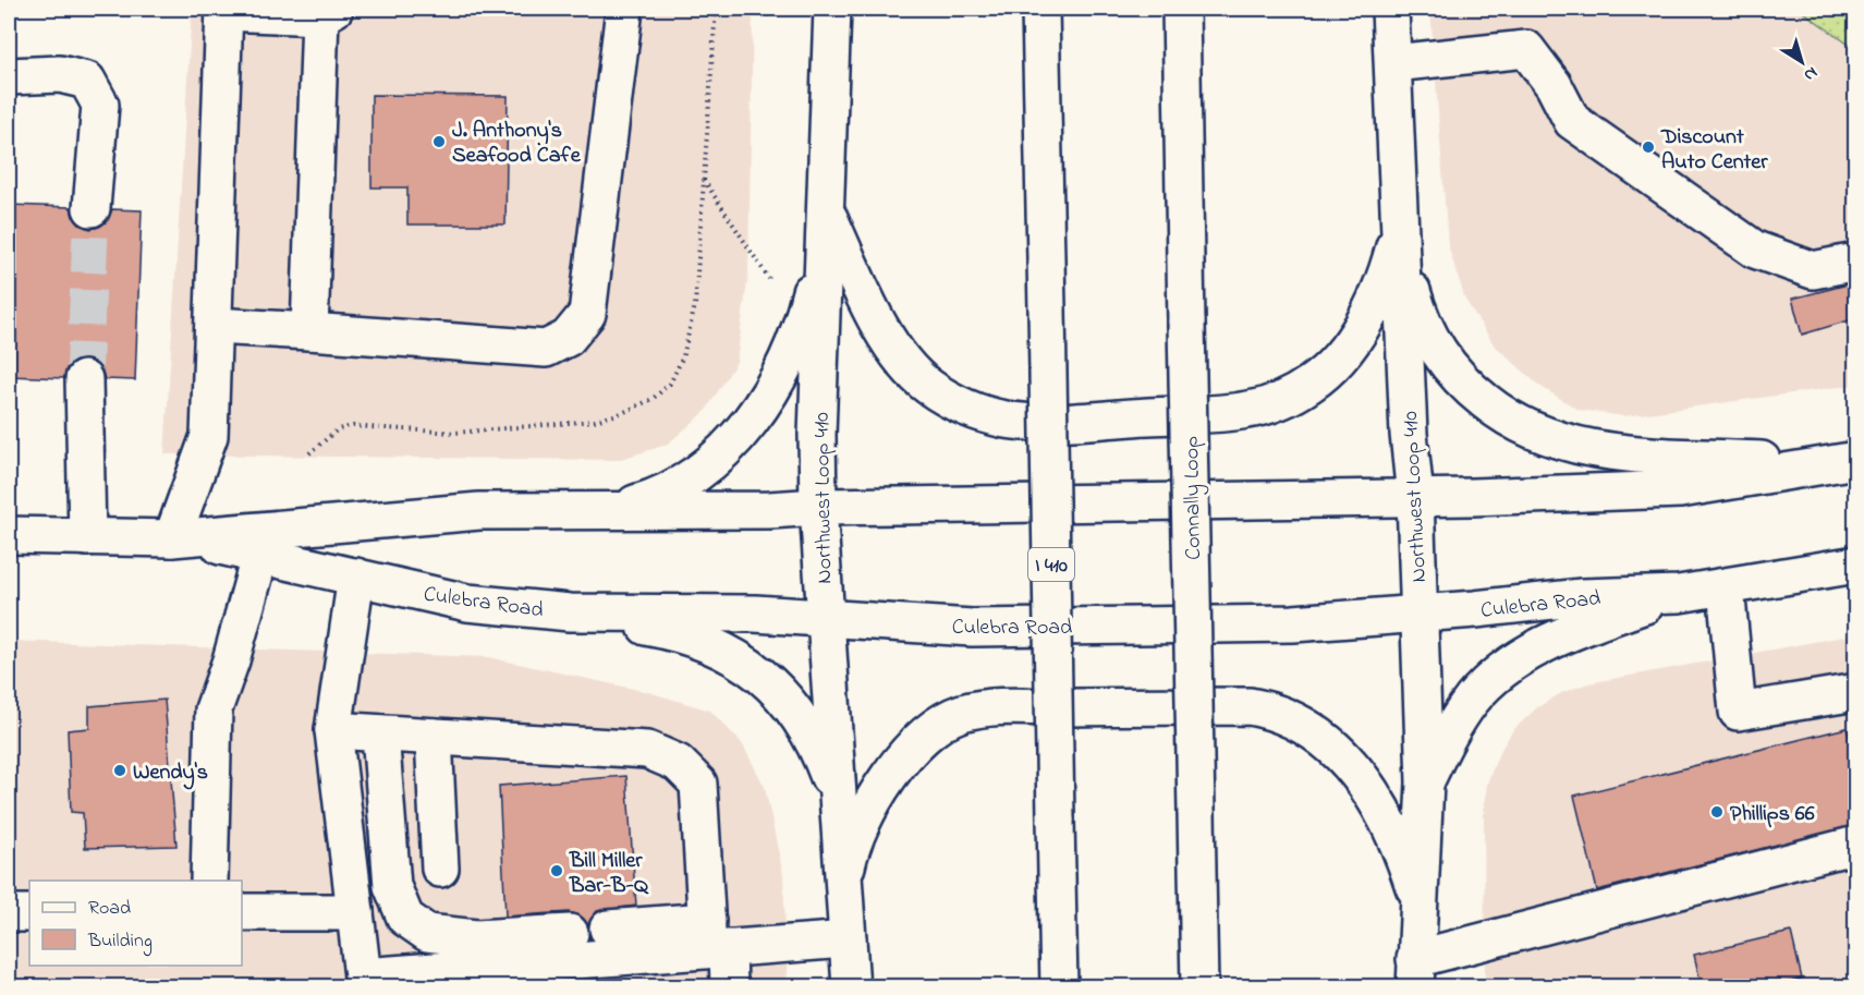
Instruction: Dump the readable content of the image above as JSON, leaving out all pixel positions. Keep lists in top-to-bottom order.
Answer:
{
  "streets": {
    "main road": [
      "Northwest Loop 410",
      "Connally Loop",
      "I 410",
      "Culebra Road"
    ]
  },
  "crossings": [
    ["Northwest Loop 410", "Culebra Road"]
  ],
  "places": [
    "J. Anthony's Seafood Cafe",
    "Discount Auto Center",
    "Wendy's",
    "Phillips 66",
    "Bill Miller Bar-B-Q"
  ],
  "legend": ["Road", "Building"],
  "north": "bottom right"
}
